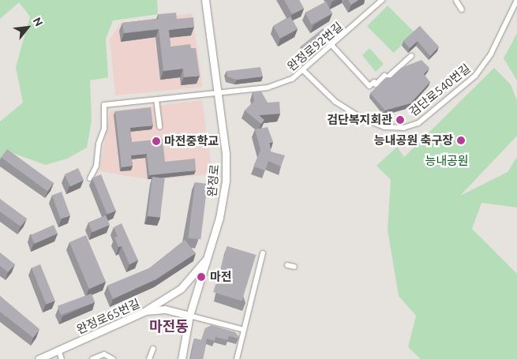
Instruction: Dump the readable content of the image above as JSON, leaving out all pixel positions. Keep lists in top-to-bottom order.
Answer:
{
  "streets": {
    "main road": ["완정로", "완정로65번길"],
    "street": ["완정로92번길", "검단로540번길"]
  },
  "crossings": [
    ["완정로92번길", "검단로540번길"],
    ["완정로92번길", "완정로"],
    ["완정로", "완정로65번길"]
  ],
  "districts": ["마전동"],
  "parks": ["능내공원"],
  "places": [
    "검단복지회관",
    "능내공원 축구장",
    "마전중학교",
    "마전"
  ],
  "north": "top right"
}
